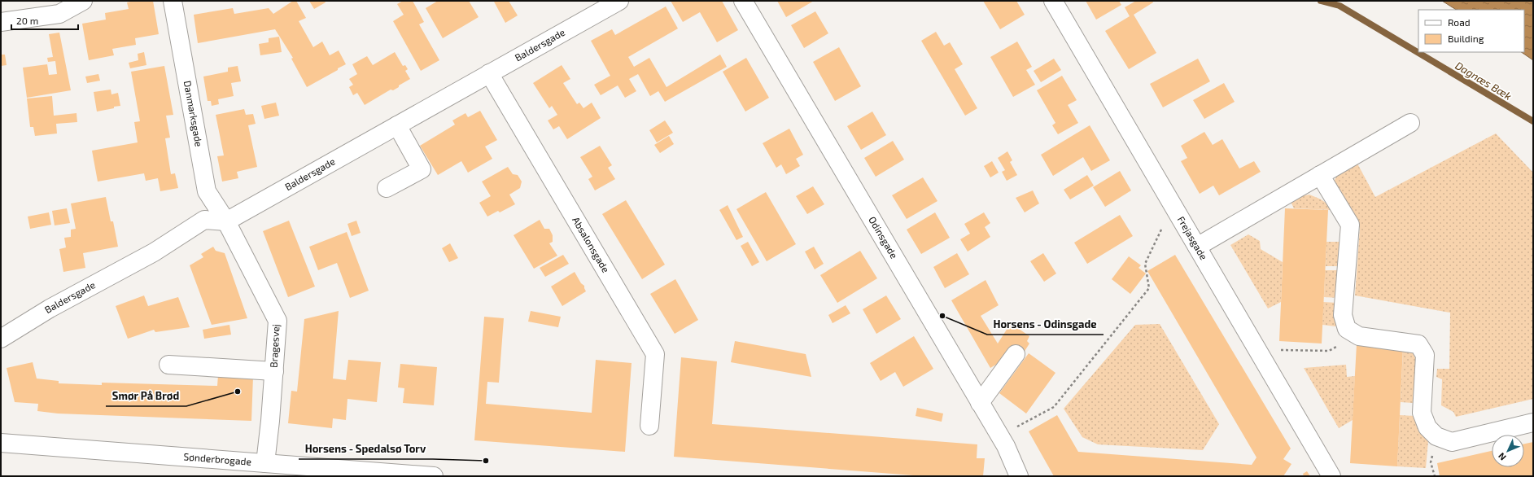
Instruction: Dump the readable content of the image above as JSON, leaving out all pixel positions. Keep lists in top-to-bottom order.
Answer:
{
  "streets": {
    "street": [
      "Baldersgade",
      "Danmarksgade",
      "Odinsgade",
      "Frejasgade",
      "Absalonsgade",
      "Bragesvej",
      "Sønderbrogade"
    ]
  },
  "crossings": [
    ["Baldersgade", "Danmarksgade"],
    ["Baldersgade", "Absalonsgade"],
    ["Baldersgade", "Bragesvej"],
    ["Danmarksgade", "Bragesvej"],
    ["Bragesvej", "Sønderbrogade"]
  ],
  "water": ["Dagnæs Bæk"],
  "places": ["Horsens - Odinsgade", "Smør På Brød", "Horsens - Spedalsø Torv"],
  "legend": ["Road", "Building"],
  "scale_bar": "20 m",
  "north": "bottom left"
}
